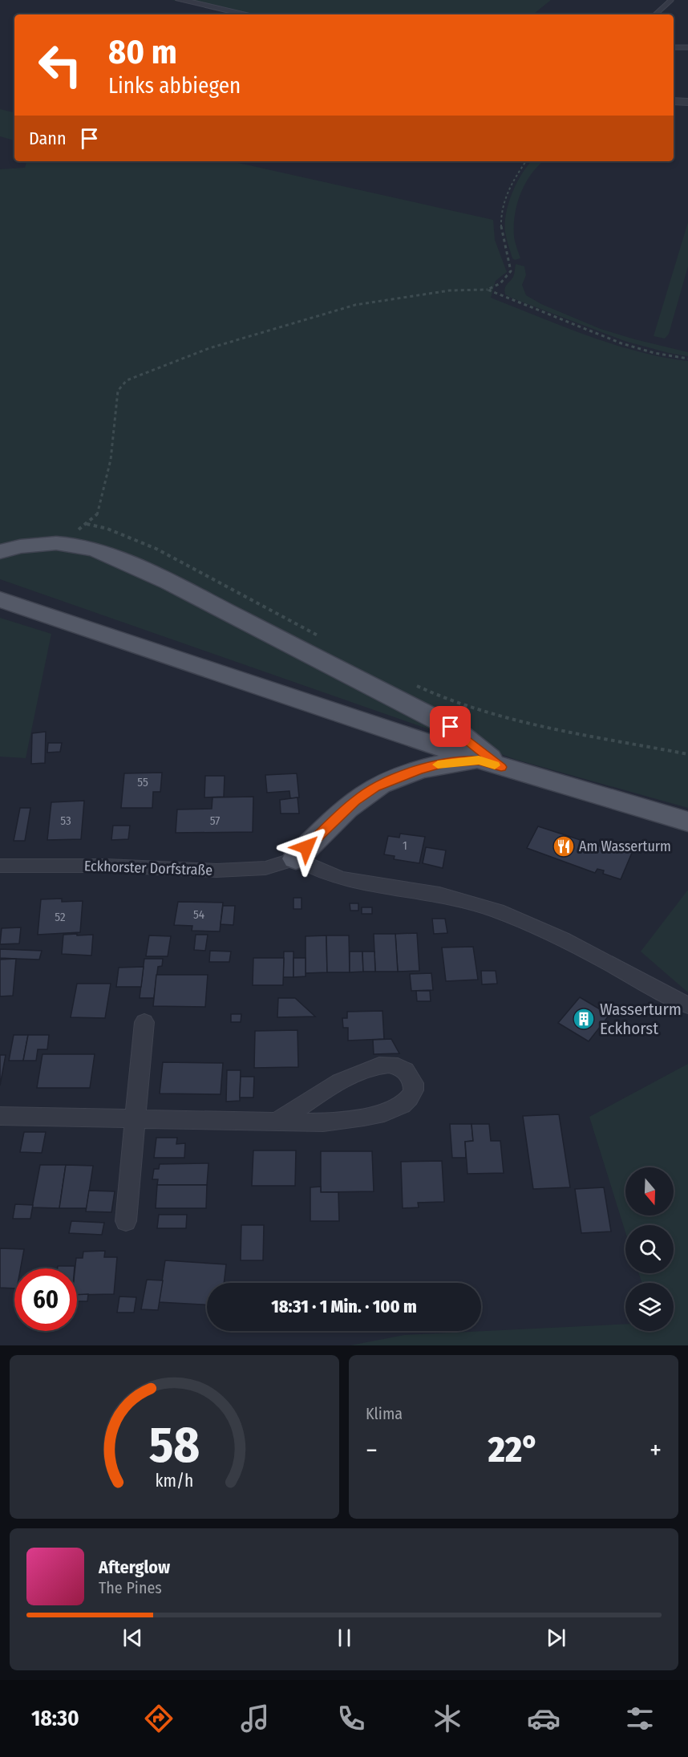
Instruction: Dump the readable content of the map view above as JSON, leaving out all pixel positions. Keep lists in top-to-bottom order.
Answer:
{
  "streets": {
    "street": ["Eckhorster Dorfstraße"]
  },
  "places": {
    "restaurant": ["Am Wasserturm"],
    "building": ["Wasserturm Eckhorst"]
  },
  "house_numbers": [
    "55",
    "53",
    "57",
    "1",
    "54",
    "52"
  ],
  "north": "bottom",
  "page": {
    "turn": ["80 m", "Links abbiegen"],
    "then": "Dann",
    "limit": "60",
    "trip": "18:31 · 1 Min. · 100 m",
    "tile": "Klima",
    "heat": ["−", "22°", "+"],
    "song": ["Afterglow", "The Pines"],
    "tabs": "18:30",
    "gauge": ["58", "km/h"]
  }
}
